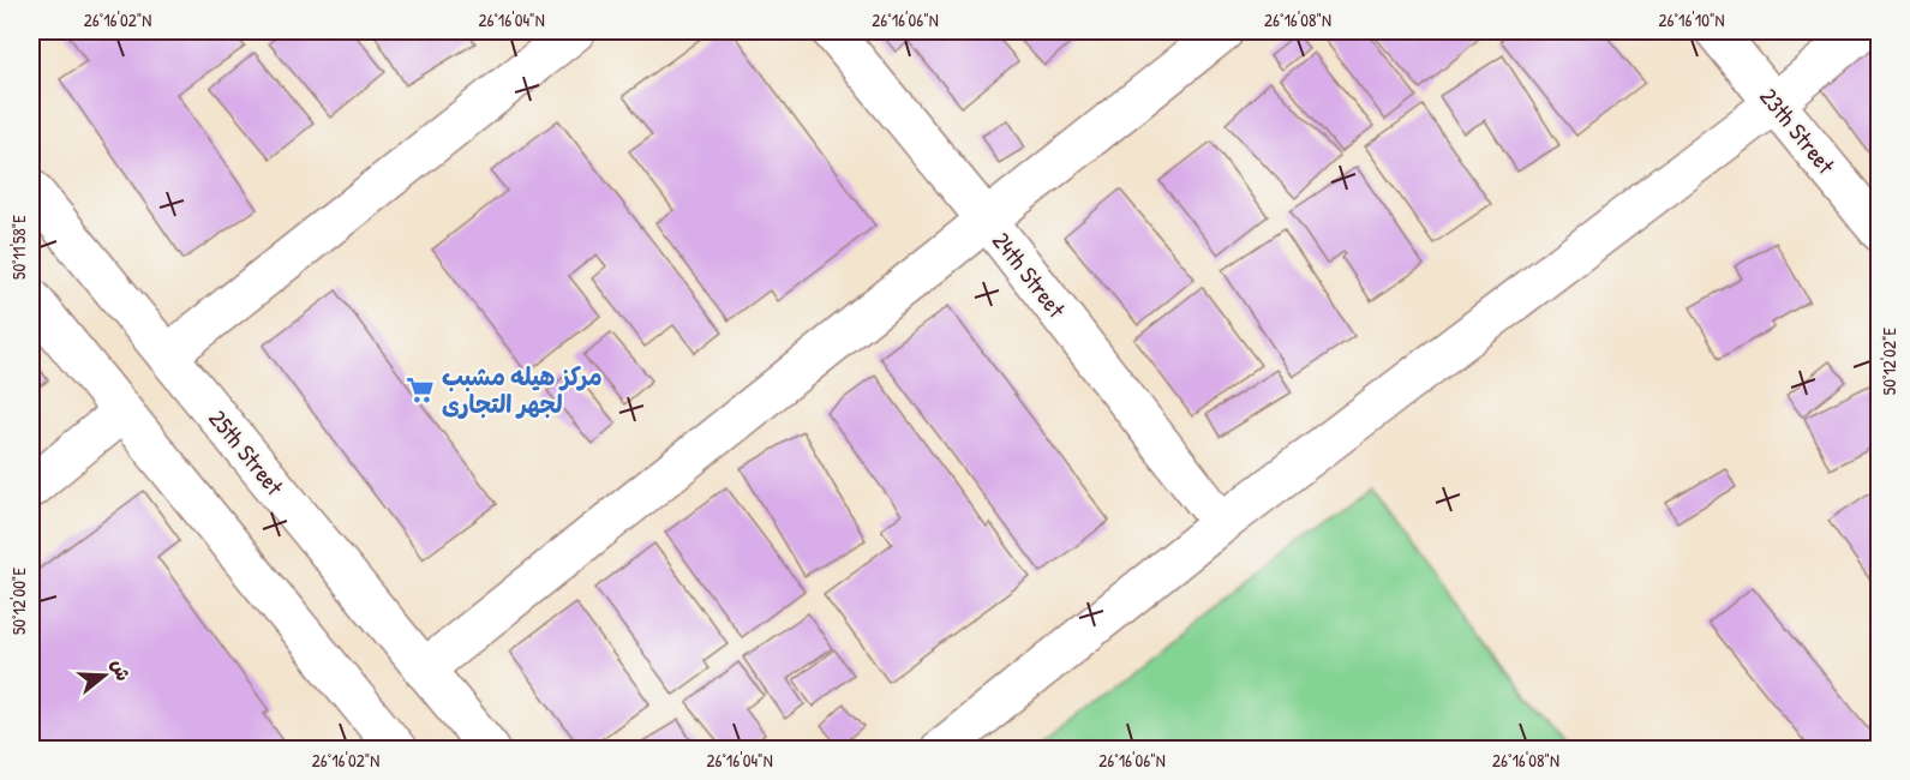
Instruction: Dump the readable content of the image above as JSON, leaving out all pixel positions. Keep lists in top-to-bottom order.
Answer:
{
  "streets": {
    "street": ["23th Street", "24th Street", "25th Street"]
  },
  "places": {
    "supermarket": ["مركز هيله مشبب لجهر التجارى"]
  },
  "north": "right",
  "coordinates": [
    "26°16'02\"N",
    "26°16'04\"N",
    "26°16'06\"N",
    "26°16'08\"N",
    "26°16'10\"N",
    "50°11'58\"E",
    "50°12'02\"E",
    "50°12'00\"E"
  ]
}
